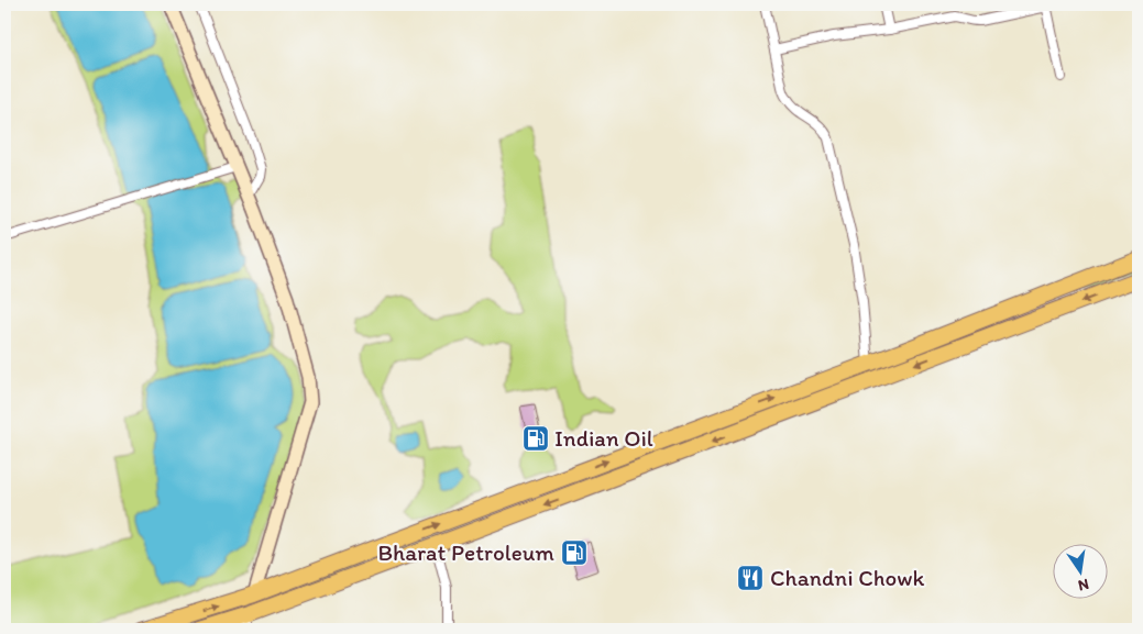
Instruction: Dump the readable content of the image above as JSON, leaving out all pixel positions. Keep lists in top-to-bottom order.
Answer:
{
  "places": {
    "fuel station": ["Indian Oil", "Bharat Petroleum"],
    "restaurant": ["Chandni Chowk"]
  },
  "north": "bottom"
}
